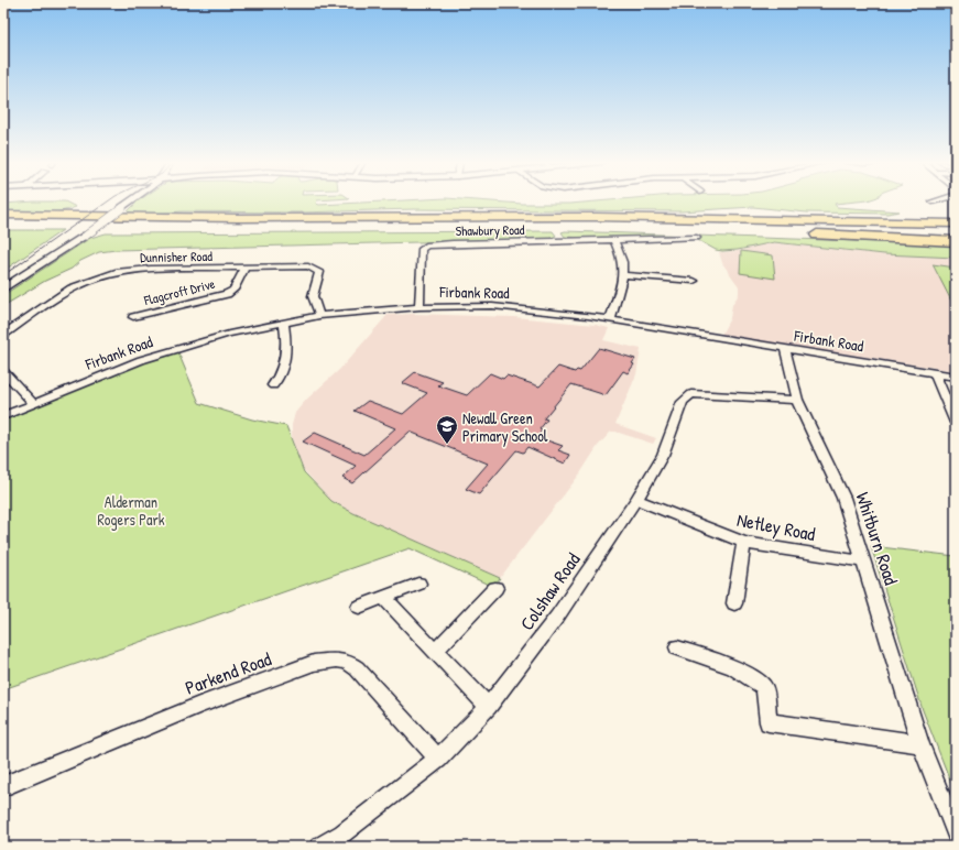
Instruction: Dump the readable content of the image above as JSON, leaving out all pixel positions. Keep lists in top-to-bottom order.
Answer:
{
  "streets": {
    "street": [
      "Shawbury Road",
      "Dunnisher Road",
      "Flagcroft Drive",
      "Firbank Road",
      "Netley Road",
      "Whitburn Road",
      "Colshaw Road",
      "Parkend Road"
    ]
  },
  "crossings": [
    ["Shawbury Road", "Firbank Road"],
    ["Dunnisher Road", "Flagcroft Drive"],
    ["Dunnisher Road", "Firbank Road"],
    ["Firbank Road", "Whitburn Road"],
    ["Netley Road", "Whitburn Road"],
    ["Netley Road", "Colshaw Road"],
    ["Whitburn Road", "Colshaw Road"],
    ["Colshaw Road", "Parkend Road"]
  ],
  "parks": ["Alderman Rogers Park"],
  "places": {
    "school or university": ["Newall Green Primary School"]
  }
}
